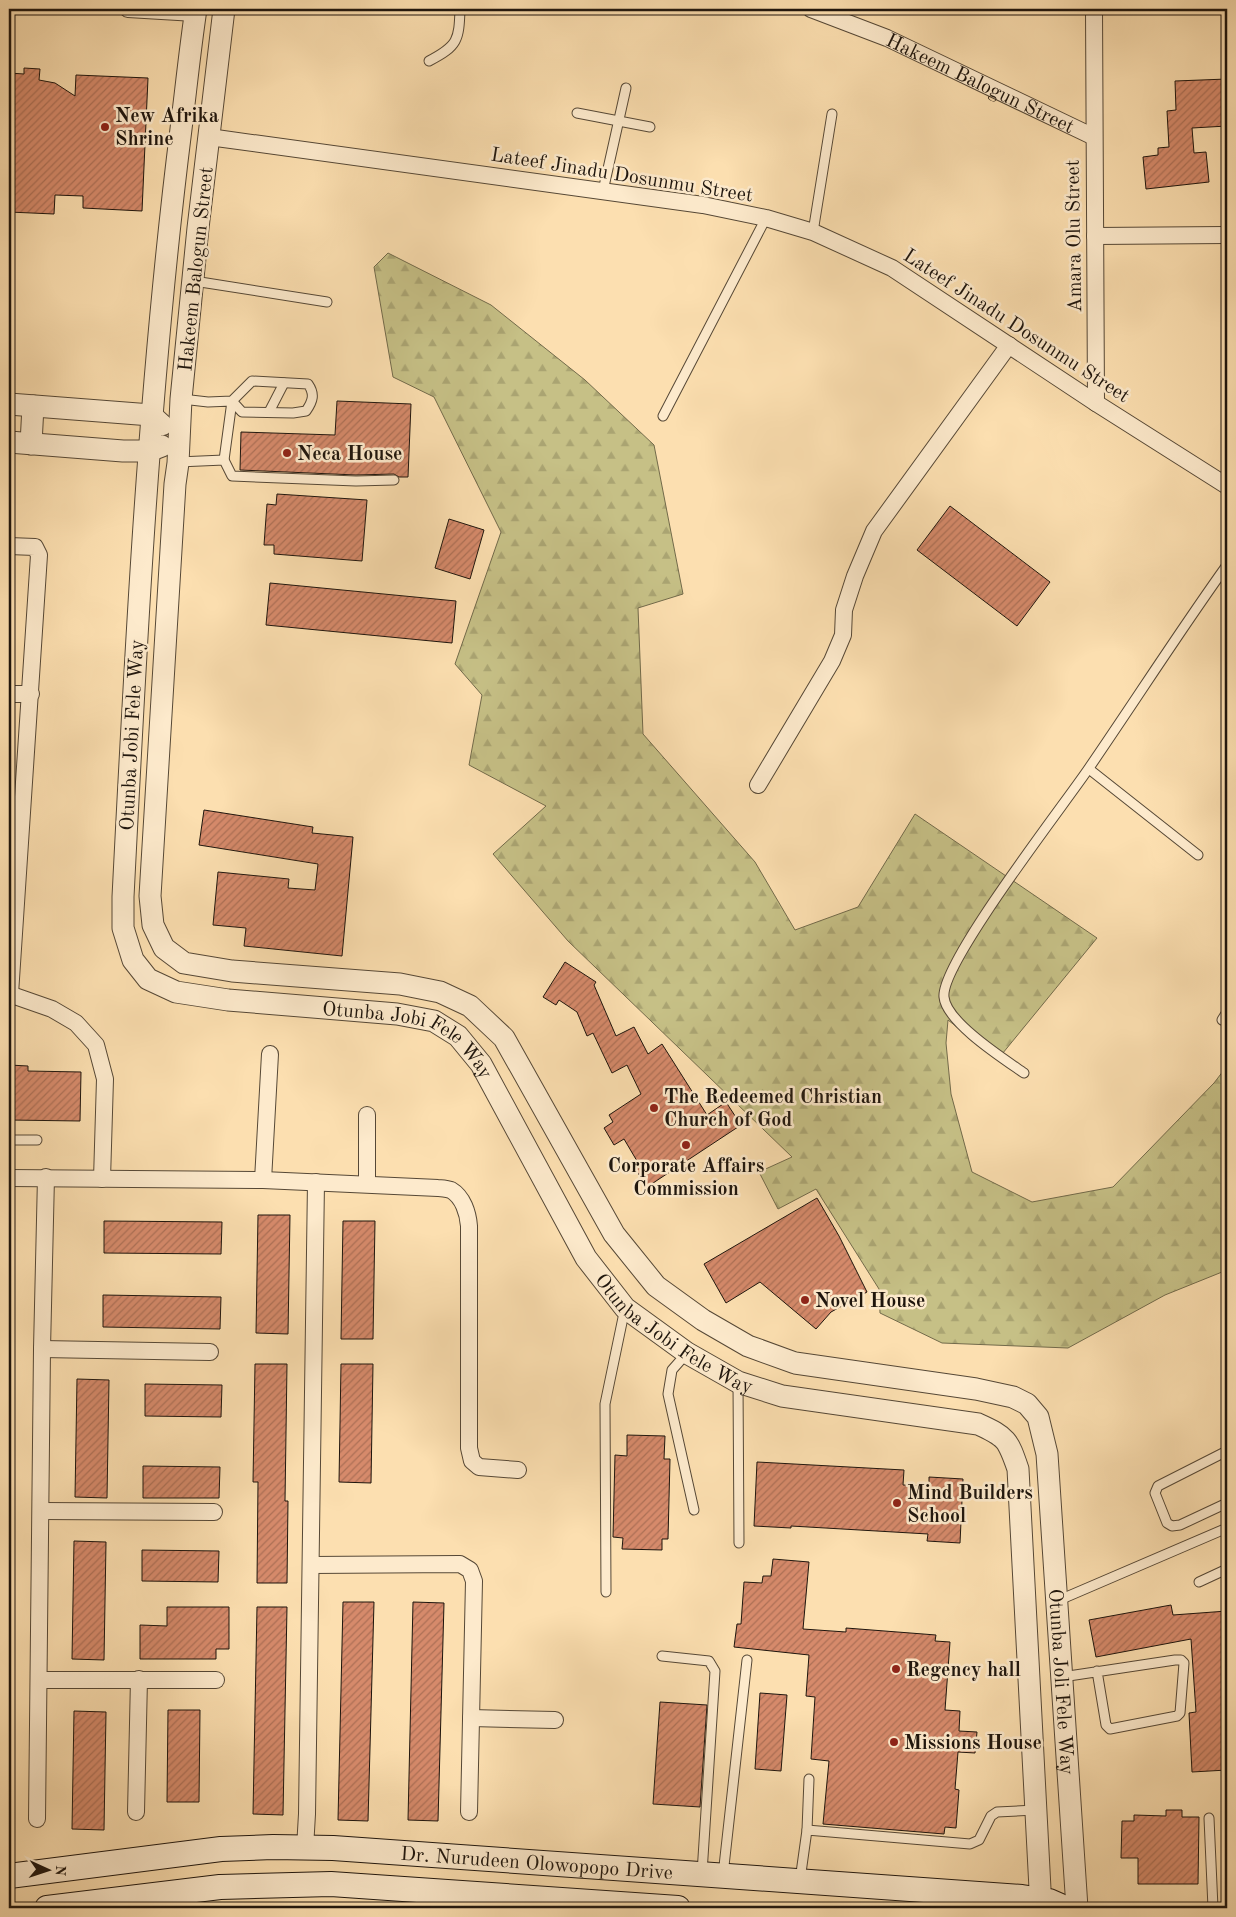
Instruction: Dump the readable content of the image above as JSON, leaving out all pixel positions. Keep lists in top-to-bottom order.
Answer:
{
  "streets": {
    "main road": ["Dr. Nurudeen Olowopopo Drive"],
    "street": [
      "Hakeem Balogun Street",
      "Lateef Jinadu Dosunmu Street",
      "Amara Olu Street",
      "Otunba Jobi Fele Way",
      "Otunba Joli Fele Way"
    ]
  },
  "crossings": [
    ["Hakeem Balogun Street", "Lateef Jinadu Dosunmu Street"],
    ["Hakeem Balogun Street", "Amara Olu Street"],
    ["Hakeem Balogun Street", "Otunba Jobi Fele Way"],
    ["Lateef Jinadu Dosunmu Street", "Amara Olu Street"],
    ["Otunba Jobi Fele Way", "Otunba Joli Fele Way"],
    ["Otunba Joli Fele Way", "Dr. Nurudeen Olowopopo Drive"]
  ],
  "places": [
    "New Afrika Shrine",
    "Neca House",
    "The Redeemed Christian Church of God",
    "Corporate Affairs Commission",
    "Novel House",
    "Mind Builders School",
    "Regency hall",
    "Missions House"
  ],
  "north": "right"
}
